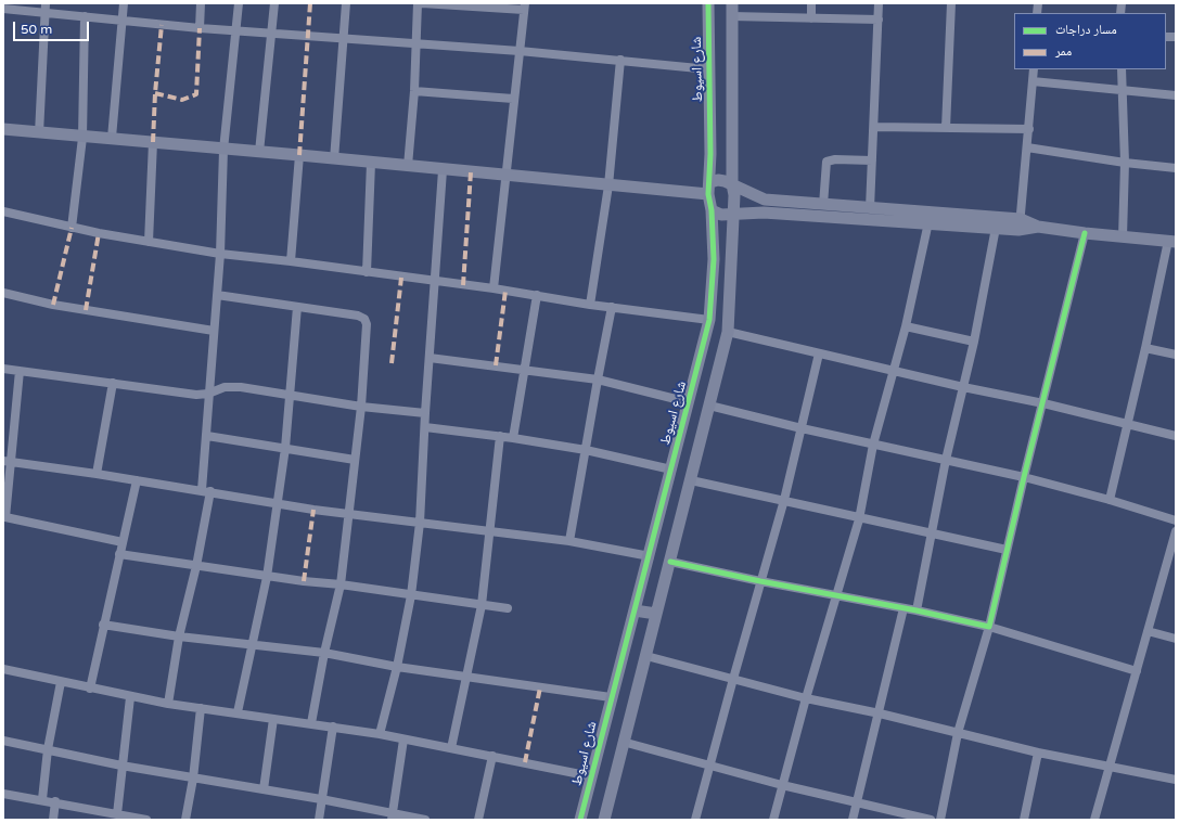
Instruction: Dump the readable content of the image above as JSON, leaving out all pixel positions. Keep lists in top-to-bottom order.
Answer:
{
  "streets": {
    "street": ["شارع اسيوط"]
  },
  "legend": ["مسار دراجات", "ممر"],
  "scale_bar": "50 m"
}
